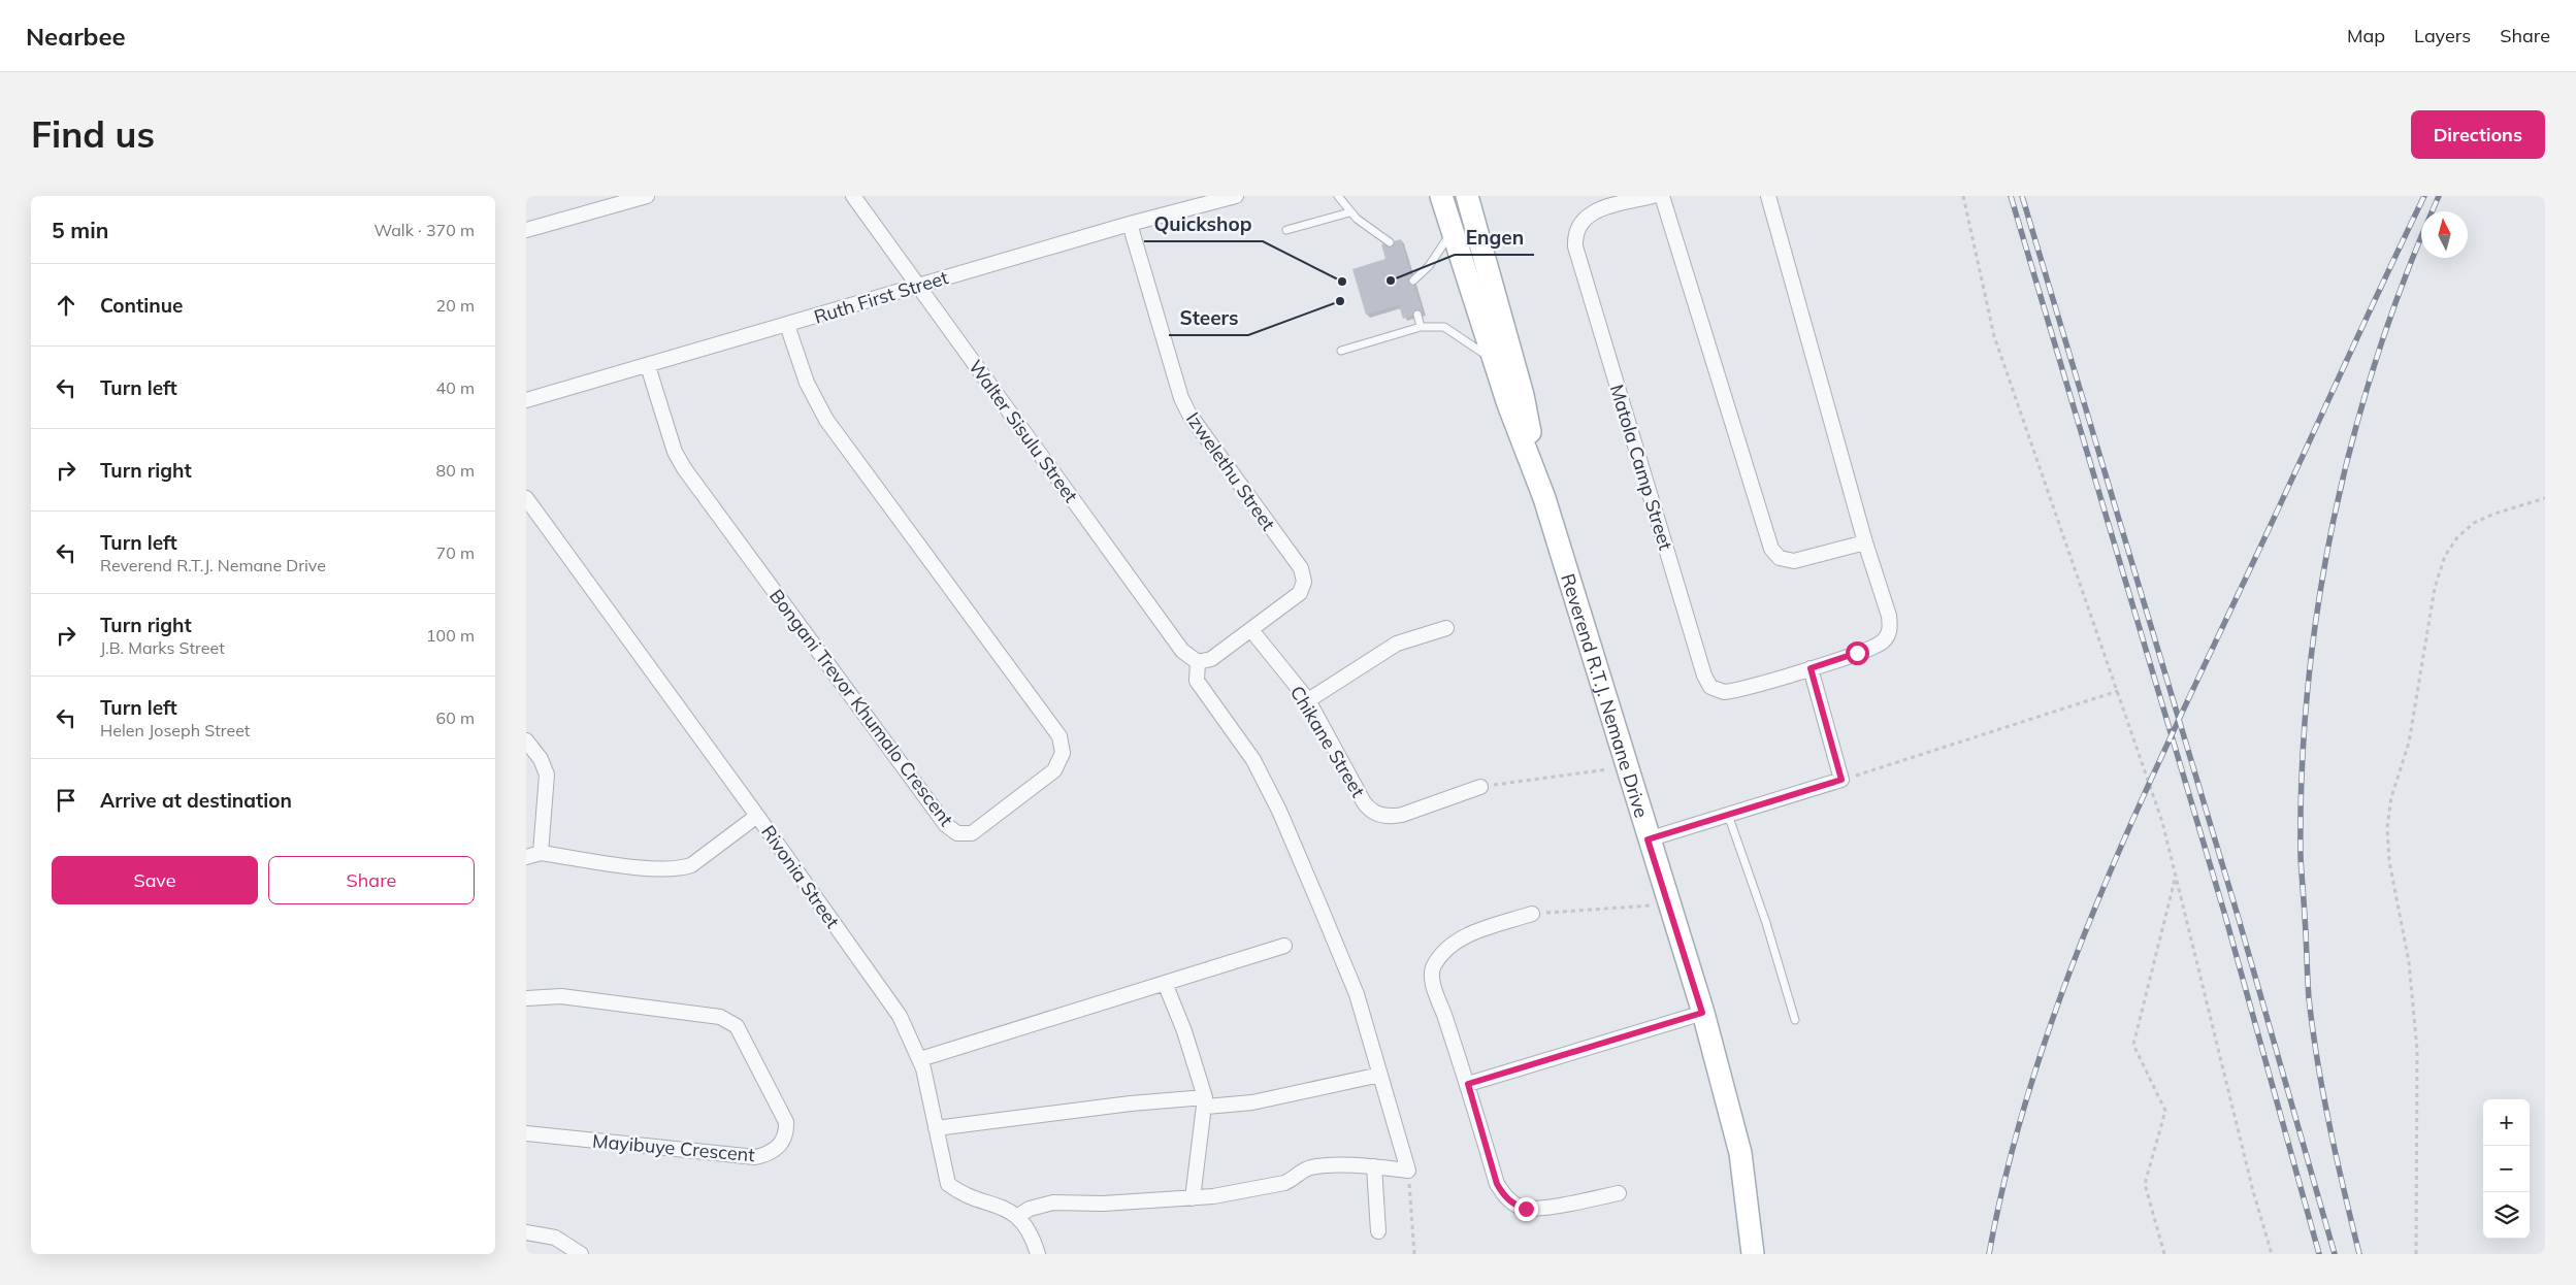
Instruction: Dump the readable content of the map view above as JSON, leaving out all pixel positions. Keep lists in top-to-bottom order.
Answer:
{
  "streets": {
    "main road": ["Reverend R.T.J. Nemane Drive"],
    "street": [
      "Ruth First Street",
      "Walter Sisulu Street",
      "Matola Camp Street",
      "Izwelethu Street",
      "Bongani Trevor Khumalo Crescent",
      "Chikane Street",
      "Rivonia Street",
      "Mayibuye Crescent"
    ]
  },
  "crossings": [
    ["Ruth First Street", "Walter Sisulu Street"],
    ["Ruth First Street", "Izwelethu Street"],
    ["Ruth First Street", "Bongani Trevor Khumalo Crescent"],
    ["Walter Sisulu Street", "Izwelethu Street"],
    ["Izwelethu Street", "Chikane Street"]
  ],
  "places": ["Engen", "Quickshop", "Steers"],
  "north": "top",
  "page": {
    "header": "Nearbee",
    "nav": ["Map", "Layers", "Share"],
    "buttons": [
      "Directions",
      ["Save", "Share"]
    ],
    "title": "Find us",
    "heading": ["5 min", "Walk · 370 m"],
    "list": [
      ["Continue", "20 m"],
      ["Turn left", "40 m"],
      ["Turn right", "80 m"],
      ["Turn left", "Reverend R.T.J. Nemane Drive", "70 m"],
      ["Turn right", "J.B. Marks Street", "100 m"],
      ["Turn left", "Helen Joseph Street", "60 m"],
      "Arrive at destination"
    ],
    "map_buttons": ["+", "−"]
  }
}
